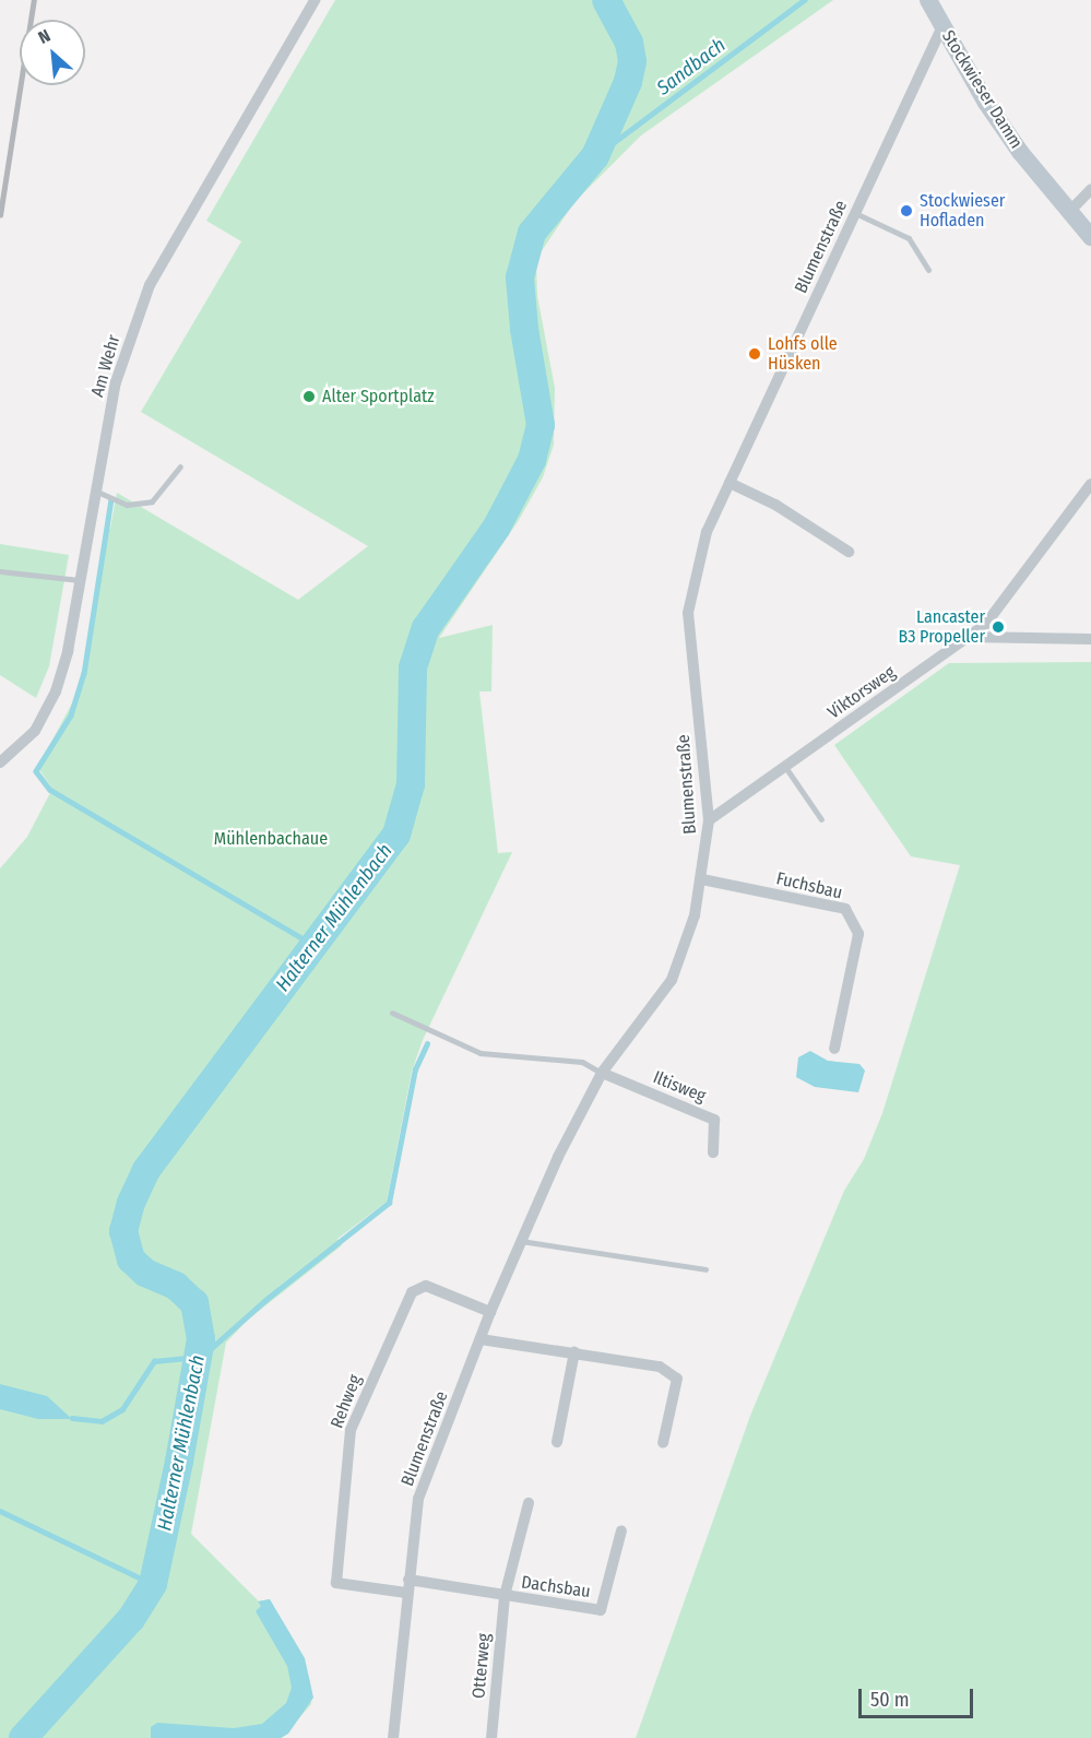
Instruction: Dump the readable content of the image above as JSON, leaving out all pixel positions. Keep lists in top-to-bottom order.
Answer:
{
  "streets": {
    "street": [
      "Stockwieser Damm",
      "Blumenstraße",
      "Am Wehr",
      "Viktorsweg",
      "Fuchsbau",
      "Iltisweg",
      "Rehweg",
      "Dachsbau",
      "Otterweg"
    ]
  },
  "crossings": [
    ["Stockwieser Damm", "Blumenstraße"],
    ["Blumenstraße", "Viktorsweg"],
    ["Blumenstraße", "Fuchsbau"],
    ["Blumenstraße", "Iltisweg"],
    ["Blumenstraße", "Rehweg"],
    ["Blumenstraße", "Dachsbau"],
    ["Dachsbau", "Otterweg"]
  ],
  "water": ["Sandbach", "Halterner Mühlenbach"],
  "parks": ["Mühlenbachaue"],
  "places": [
    "Stockwieser Hofladen",
    "Lohfs olle Hüsken",
    "Alter Sportplatz",
    "Lancaster B3 Propeller"
  ],
  "scale_bar": "50 m",
  "north": "top left"
}
